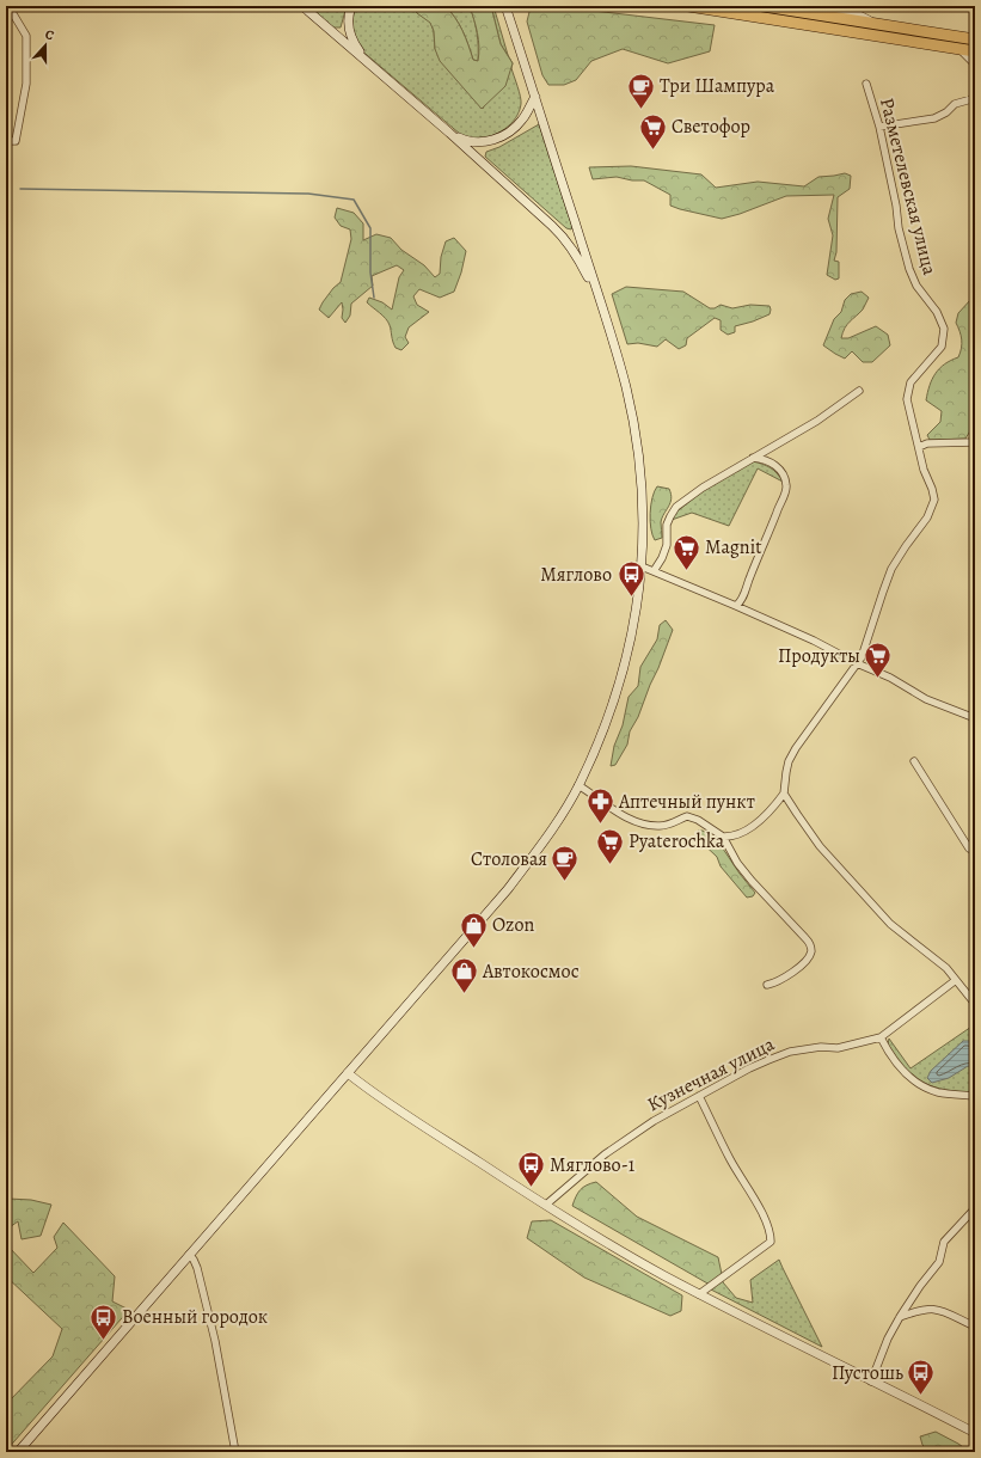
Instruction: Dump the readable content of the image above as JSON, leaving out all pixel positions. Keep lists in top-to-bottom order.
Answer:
{
  "streets": {
    "street": ["Разметелевская улица", "Кузнечная улица"]
  },
  "places": {
    "cafe": ["Три Шампура", "Столовая"],
    "supermarket": [
      "Светофор",
      "Magnit",
      "Продукты",
      "Pyaterochka"
    ],
    "bus stop": [
      "Мяглово",
      "Мяглово-1",
      "Военный городок",
      "Пустошь"
    ],
    "pharmacy": ["Аптечный пункт"],
    "shop": ["Ozon", "Автокосмос"]
  },
  "north": "top"
}
